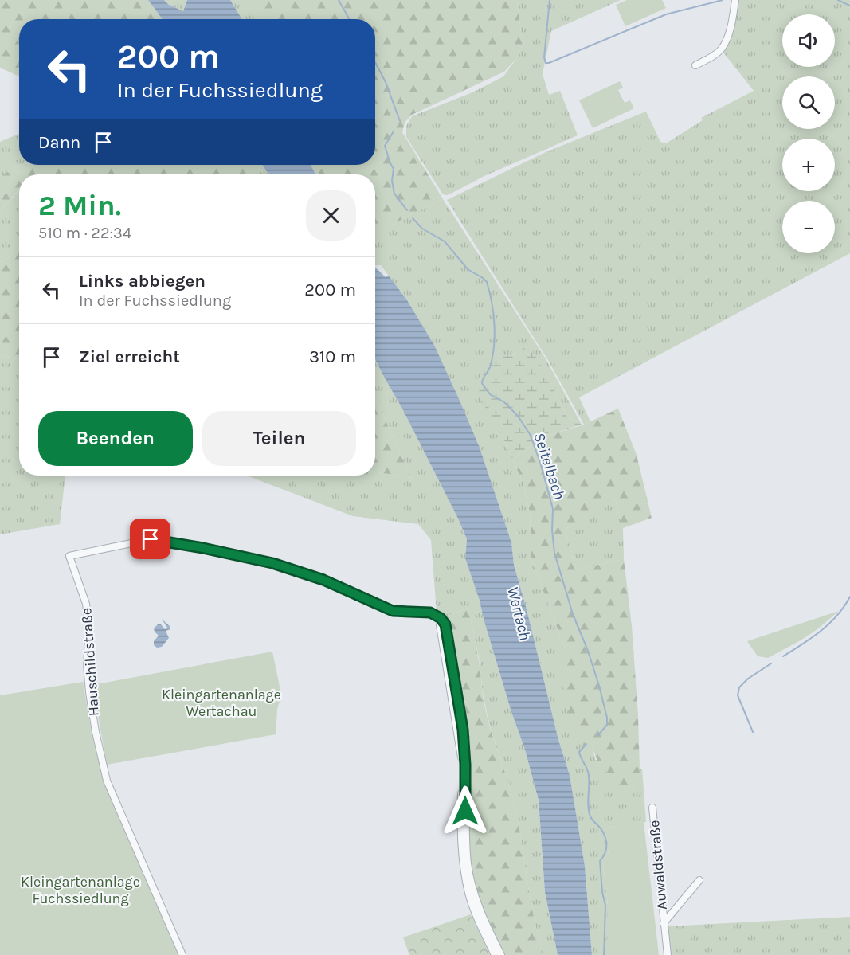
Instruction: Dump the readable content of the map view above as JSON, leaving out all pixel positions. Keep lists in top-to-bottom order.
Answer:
{
  "streets": {
    "street": ["Hauschildstraße", "Auwaldstraße"]
  },
  "water": ["Seitelbach", "Wertach"],
  "parks": ["Kleingartenanlage Wertachau", "Kleingartenanlage Fuchssiedlung"],
  "page": {
    "map_buttons": ["+", "−"],
    "turn": ["200 m", "In der Fuchssiedlung"],
    "then": "Dann",
    "heading": ["2 Min.", "510 m · 22:34"],
    "list": [
      {
        "name": "Links abbiegen",
        "note": "In der Fuchssiedlung",
        "value": "200 m"
      },
      {
        "name": "Ziel erreicht",
        "value": "310 m"
      }
    ],
    "buttons": ["Beenden", "Teilen"]
  }
}
